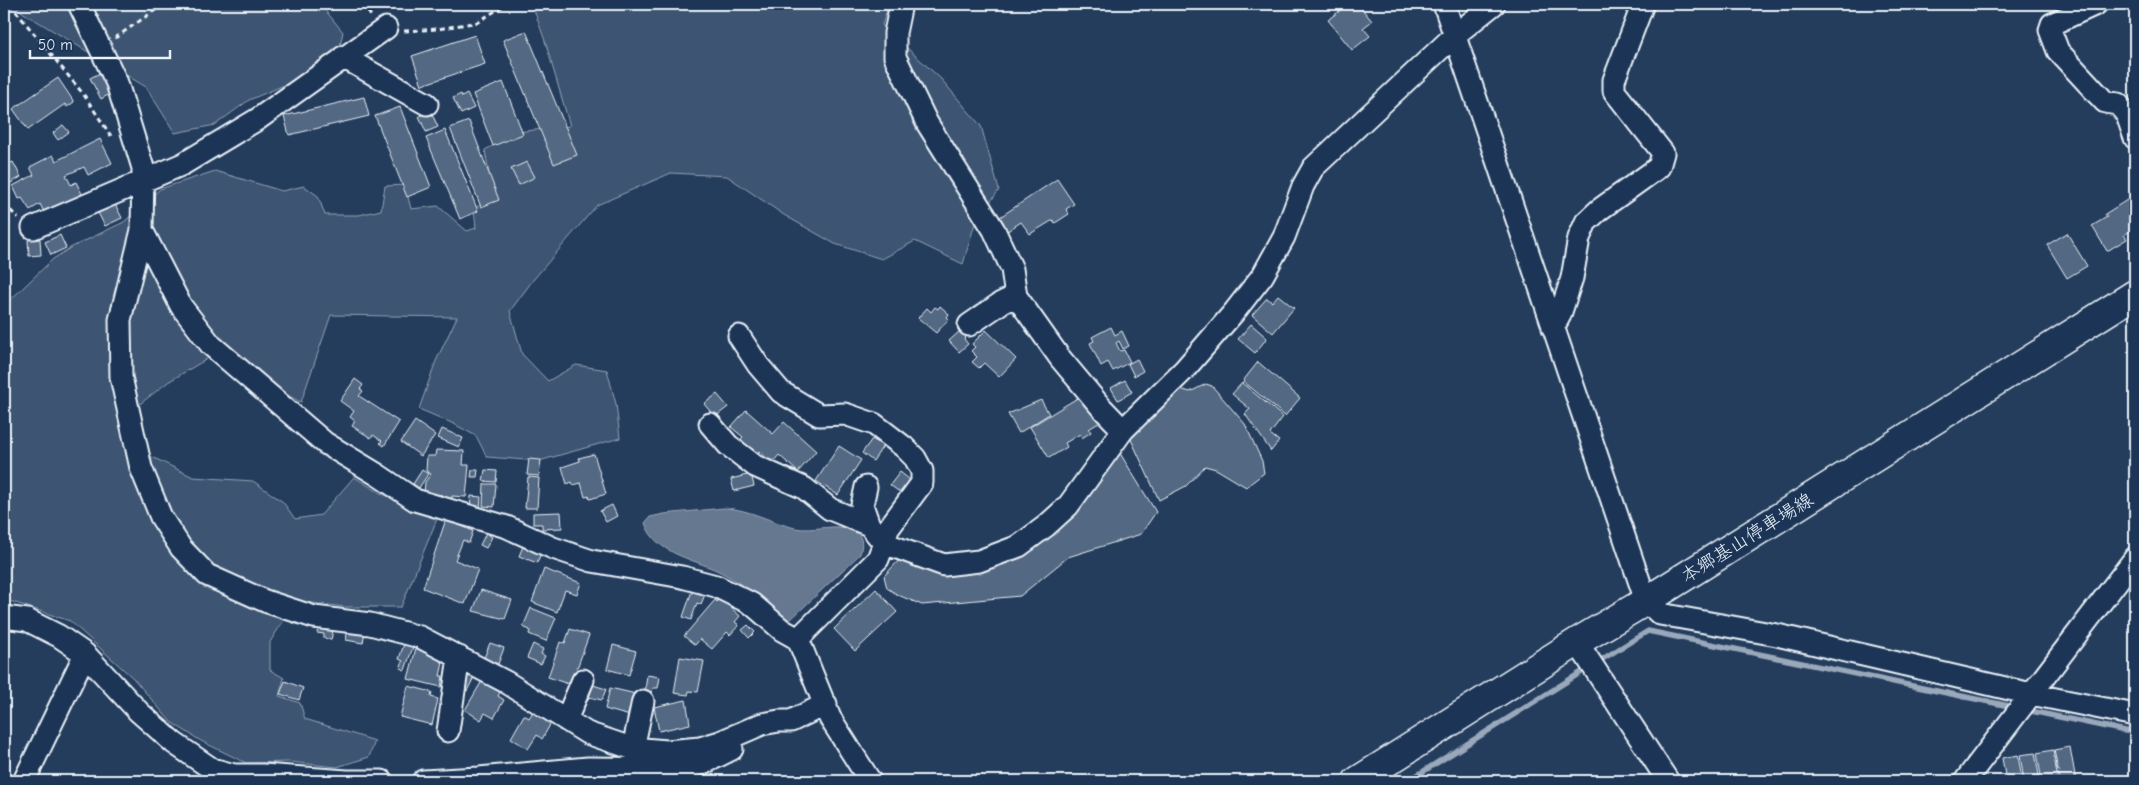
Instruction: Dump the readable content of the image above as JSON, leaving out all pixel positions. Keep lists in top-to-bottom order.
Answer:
{
  "streets": {
    "main road": ["本郷基山停車場線"]
  },
  "scale_bar": "50 m"
}
